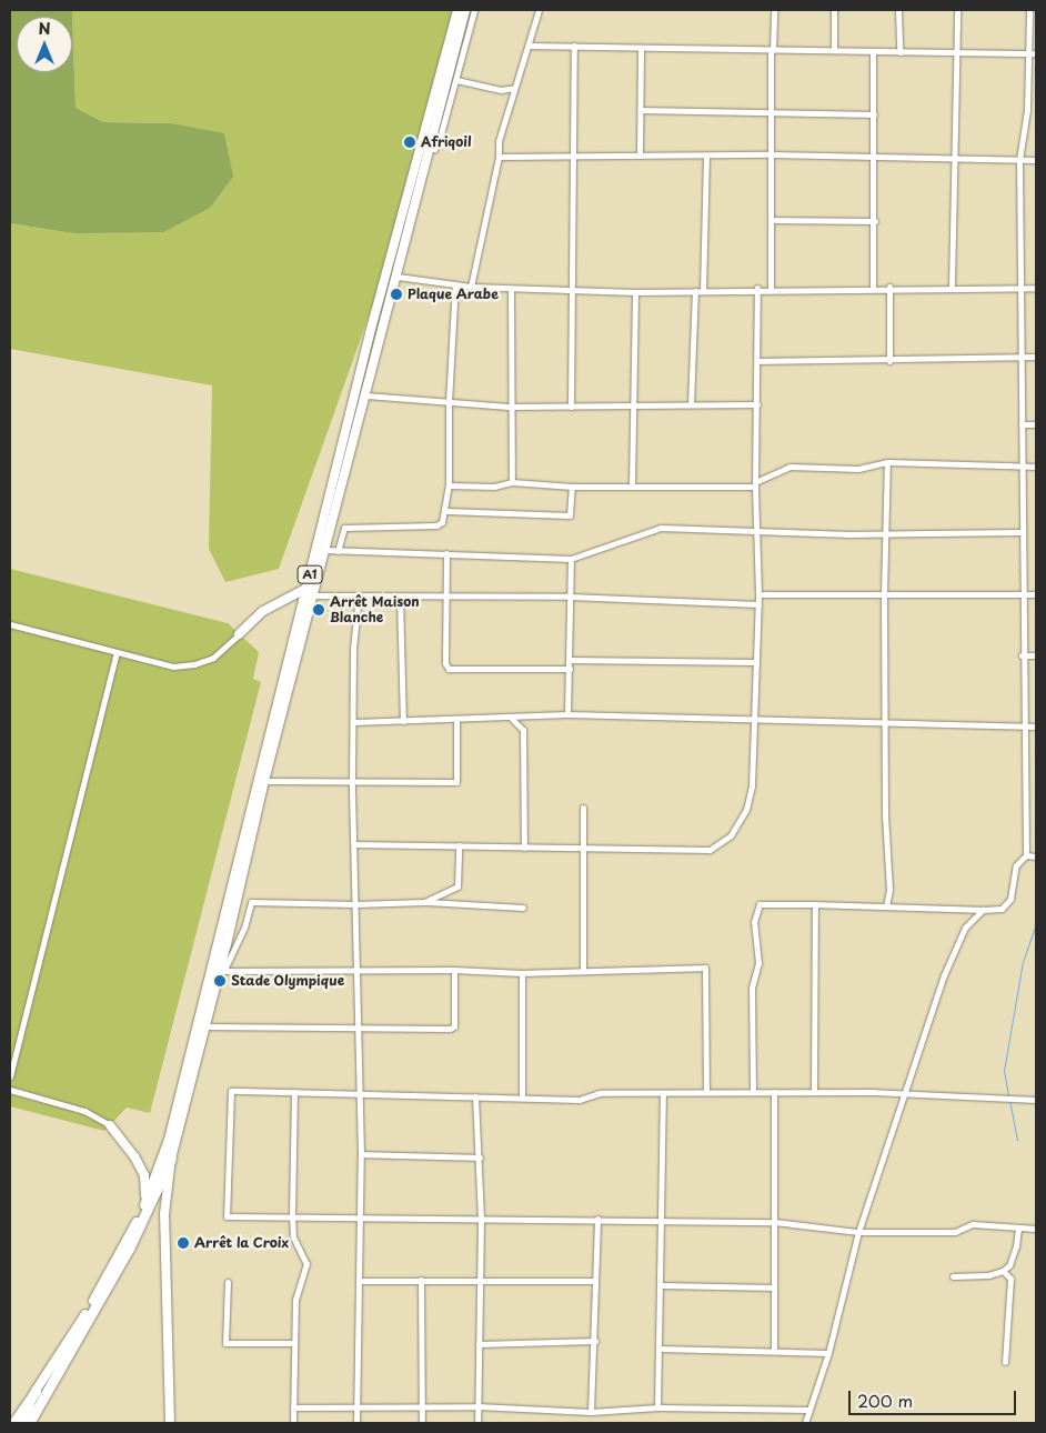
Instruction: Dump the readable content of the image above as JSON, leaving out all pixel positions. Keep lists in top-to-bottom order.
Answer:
{
  "streets": {
    "main road": ["A1"]
  },
  "places": [
    "Afriqoil",
    "Plaque Arabe",
    "Arrêt Maison Blanche",
    "Stade Olympique",
    "Arrêt la Croix"
  ],
  "scale_bar": "200 m",
  "north": "top"
}
